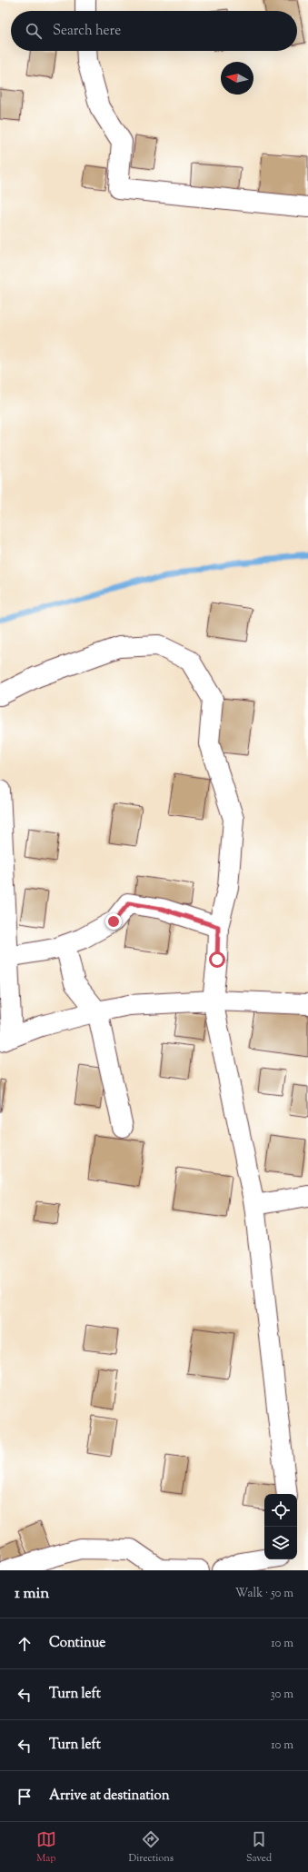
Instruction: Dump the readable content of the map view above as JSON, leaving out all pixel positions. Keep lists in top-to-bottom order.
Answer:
{
  "north": "left",
  "page": {
    "search": "Search here",
    "heading": ["1 min", "Walk · 50 m"],
    "list": [
      ["Continue", "10 m"],
      ["Turn left", "30 m"],
      ["Turn left", "10 m"],
      "Arrive at destination"
    ],
    "nav": ["Map", "Directions", "Saved"]
  }
}
